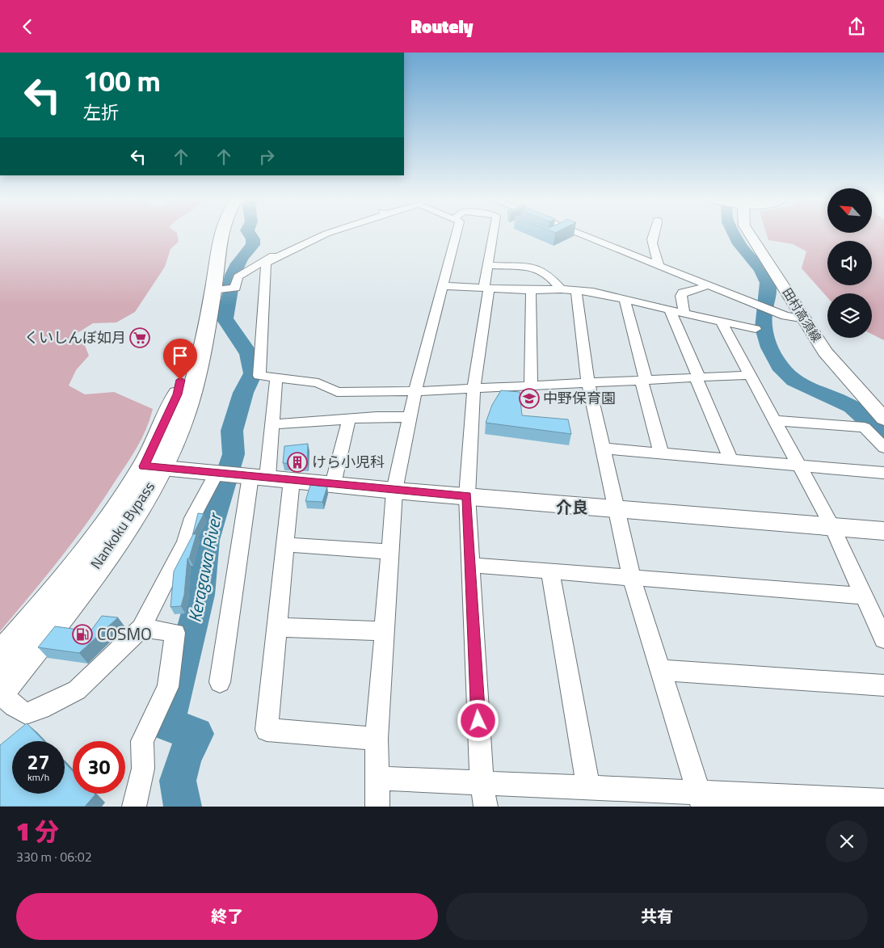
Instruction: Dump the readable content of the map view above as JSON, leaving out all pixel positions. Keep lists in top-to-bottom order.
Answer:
{
  "streets": {
    "highway": ["Nankoku Bypass"],
    "street": ["田村高須線"]
  },
  "districts": ["介良"],
  "water": ["Keragawa River"],
  "places": {
    "supermarket": ["くいしんぼ如月"],
    "school or university": ["中野保育園"],
    "building": ["けら小児科"],
    "fuel station": ["COSMO"]
  },
  "north": "top left",
  "page": {
    "header": "Routely",
    "turn": ["100 m", "左折"],
    "speed": "27 km/h",
    "limit": "30",
    "heading": ["1 分", "330 m · 06:02"],
    "buttons": ["終了", "共有"]
  }
}
